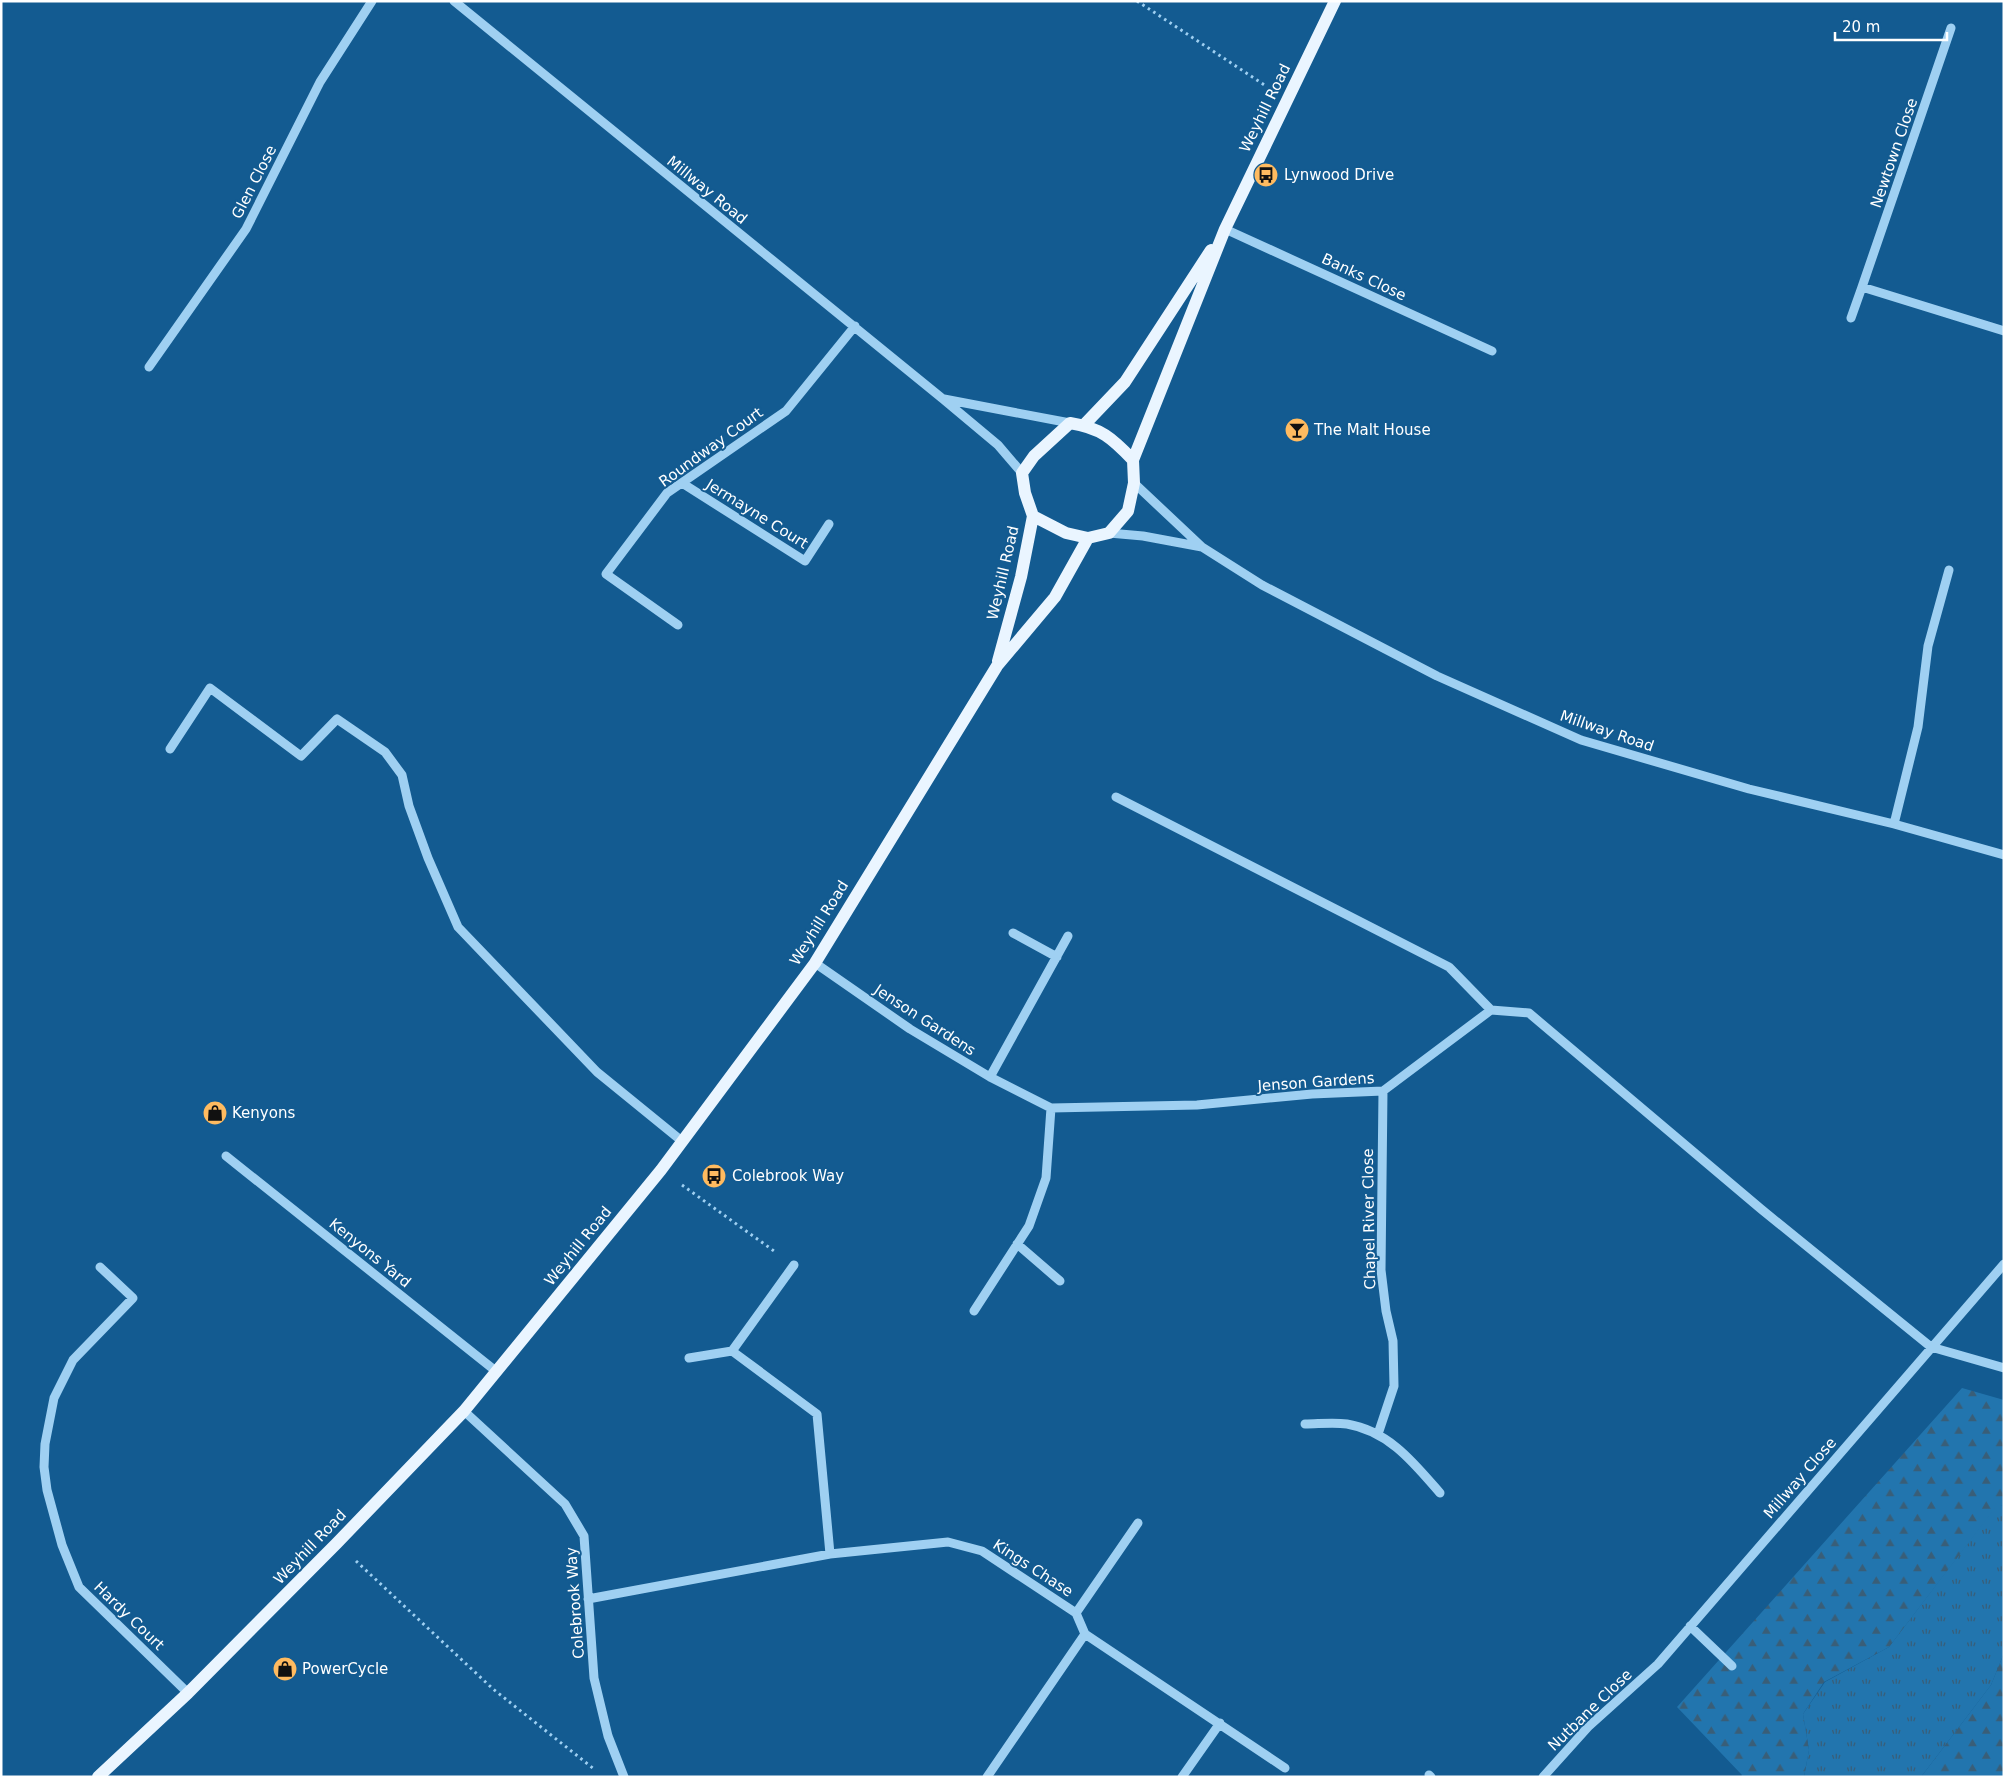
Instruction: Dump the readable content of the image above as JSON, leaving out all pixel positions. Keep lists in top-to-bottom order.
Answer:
{
  "streets": {
    "main road": ["Weyhill Road"],
    "street": [
      "Newtown Close",
      "Glen Close",
      "Millway Road",
      "Banks Close",
      "Roundway Court",
      "Jermayne Court",
      "Jenson Gardens",
      "Chapel River Close",
      "Kenyons Yard",
      "Millway Close",
      "Kings Chase",
      "Colebrook Way",
      "Hardy Court",
      "Nutbane Close"
    ]
  },
  "crossings": [
    ["Weyhill Road", "Millway Road"],
    ["Weyhill Road", "Banks Close"],
    ["Weyhill Road", "Jenson Gardens"],
    ["Weyhill Road", "Kenyons Yard"],
    ["Weyhill Road", "Colebrook Way"],
    ["Weyhill Road", "Hardy Court"],
    ["Millway Road", "Roundway Court"],
    ["Roundway Court", "Jermayne Court"],
    ["Jenson Gardens", "Chapel River Close"],
    ["Millway Close", "Nutbane Close"],
    ["Kings Chase", "Colebrook Way"]
  ],
  "places": {
    "bus stop": ["Lynwood Drive", "Colebrook Way"],
    "bar": ["The Malt House"],
    "shop": ["Kenyons", "PowerCycle"]
  },
  "scale_bar": "20 m"
}
